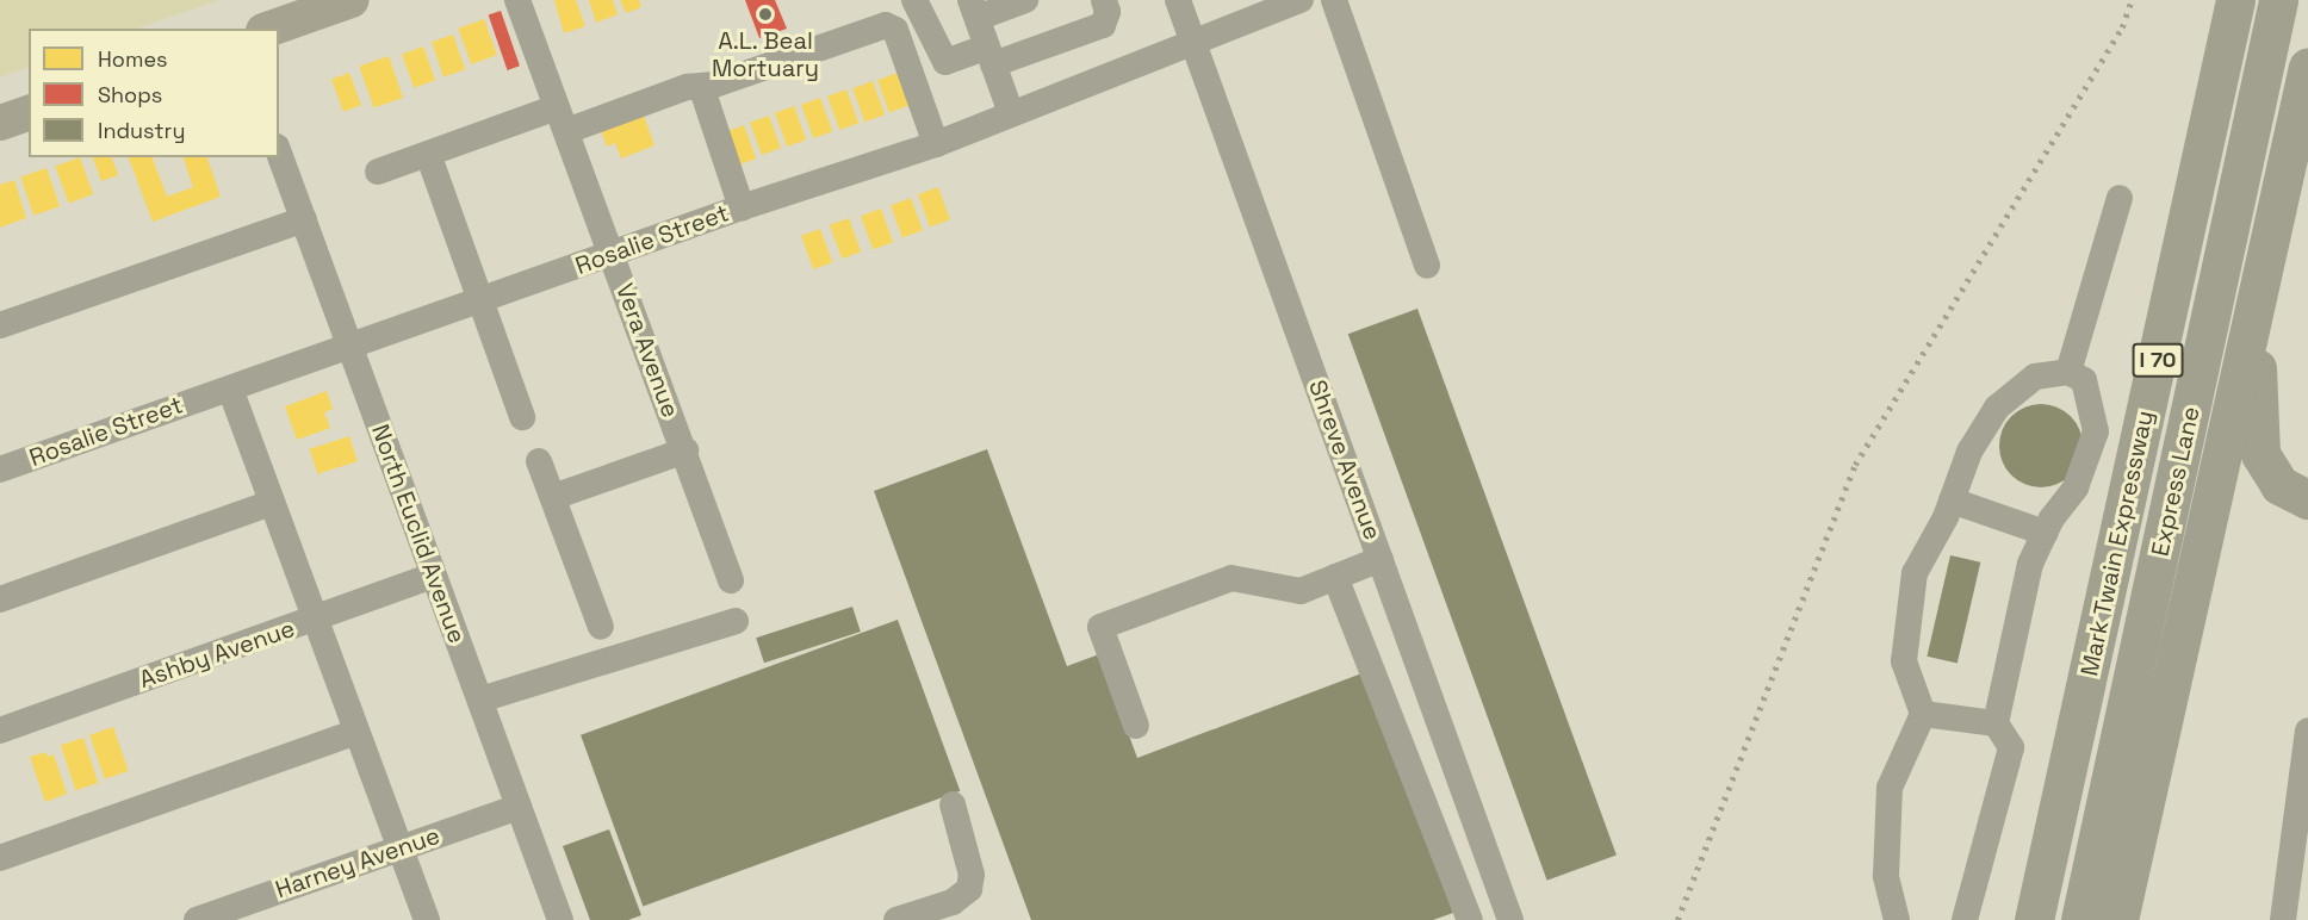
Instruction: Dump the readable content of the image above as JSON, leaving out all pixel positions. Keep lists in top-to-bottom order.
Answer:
{
  "streets": {
    "highway": ["I 70", "Express Lane", "Mark Twain Expressway"],
    "street": [
      "Rosalie Street",
      "Vera Avenue",
      "Shreve Avenue",
      "North Euclid Avenue",
      "Ashby Avenue",
      "Harney Avenue"
    ]
  },
  "crossings": [
    ["Rosalie Street", "Vera Avenue"],
    ["Rosalie Street", "Shreve Avenue"],
    ["Rosalie Street", "North Euclid Avenue"],
    ["North Euclid Avenue", "Ashby Avenue"],
    ["North Euclid Avenue", "Harney Avenue"]
  ],
  "places": ["A.L. Beal Mortuary"],
  "legend": ["Homes", "Shops", "Industry"]
}
